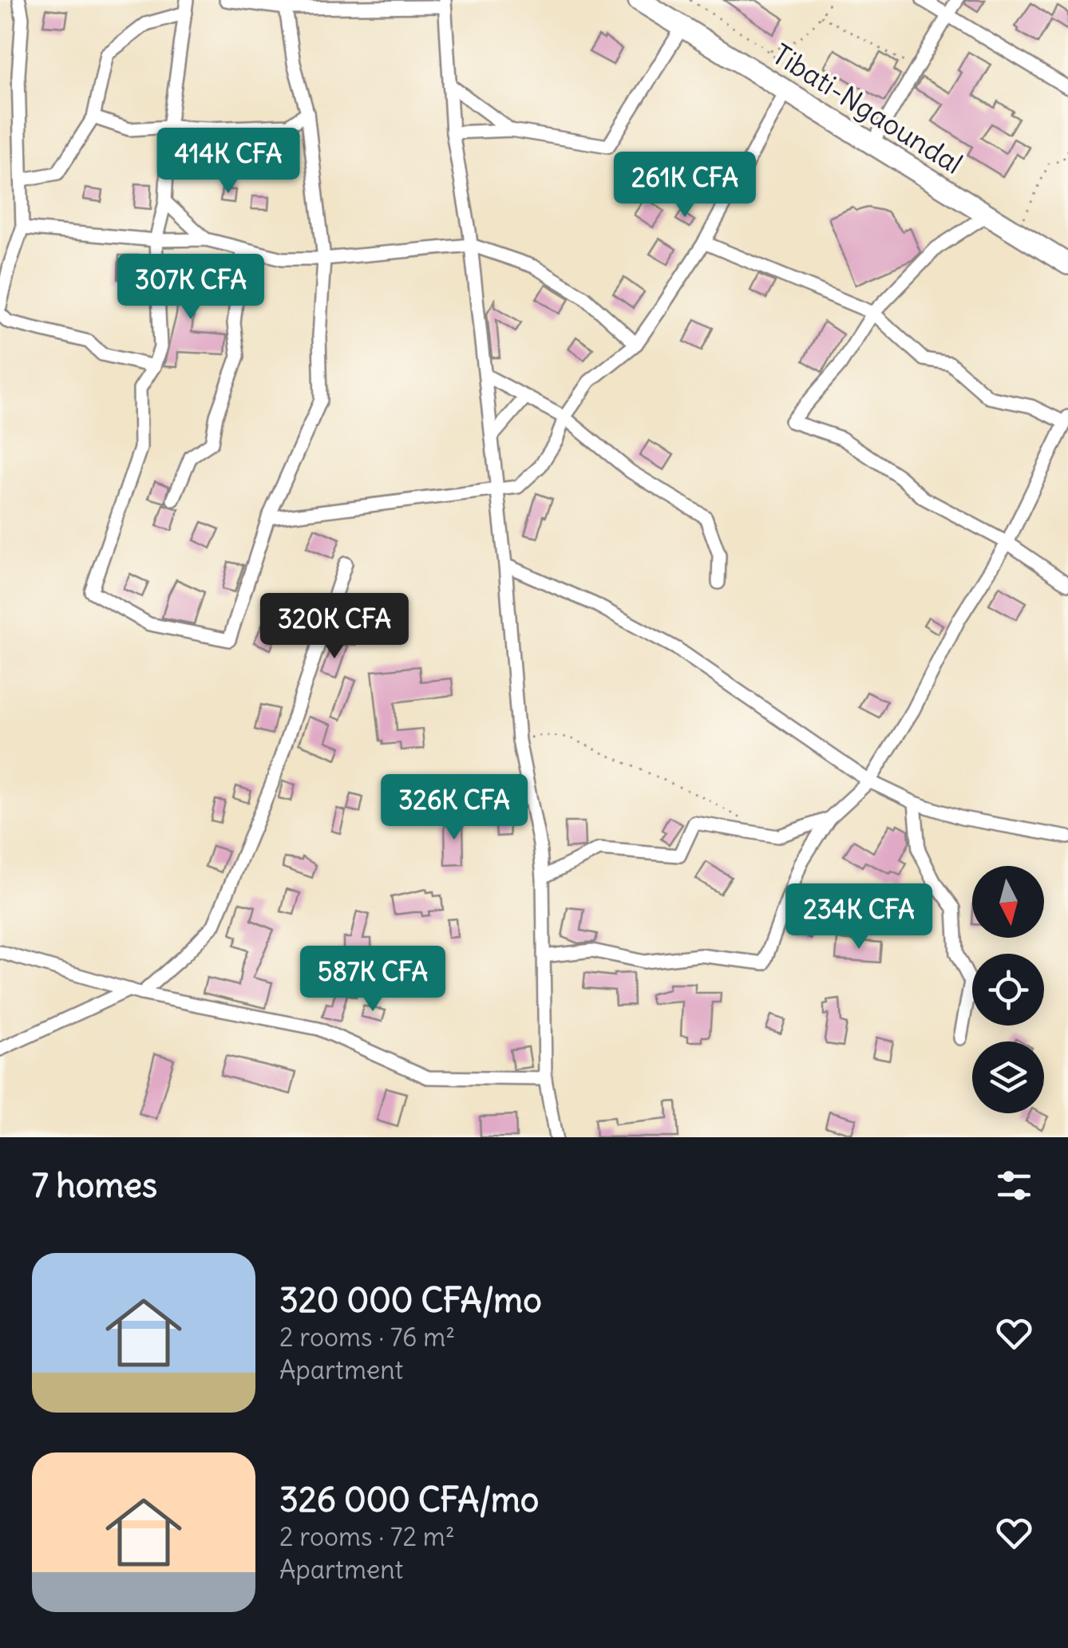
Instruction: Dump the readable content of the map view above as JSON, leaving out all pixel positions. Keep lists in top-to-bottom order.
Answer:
{
  "streets": {
    "highway": ["Tibati-Ngaoundal"]
  },
  "north": "bottom",
  "page": {
    "price": [
      "414K CFA",
      "261K CFA",
      "307K CFA",
      "320K CFA",
      "326K CFA",
      "234K CFA",
      "587K CFA"
    ],
    "heading": "7 homes",
    "list": [
      {
        "name": "320 000 CFA/mo",
        "note": "2 rooms · 76 m² · Apartment"
      },
      {
        "name": "326 000 CFA/mo",
        "note": "2 rooms · 72 m² · Apartment"
      }
    ]
  }
}
